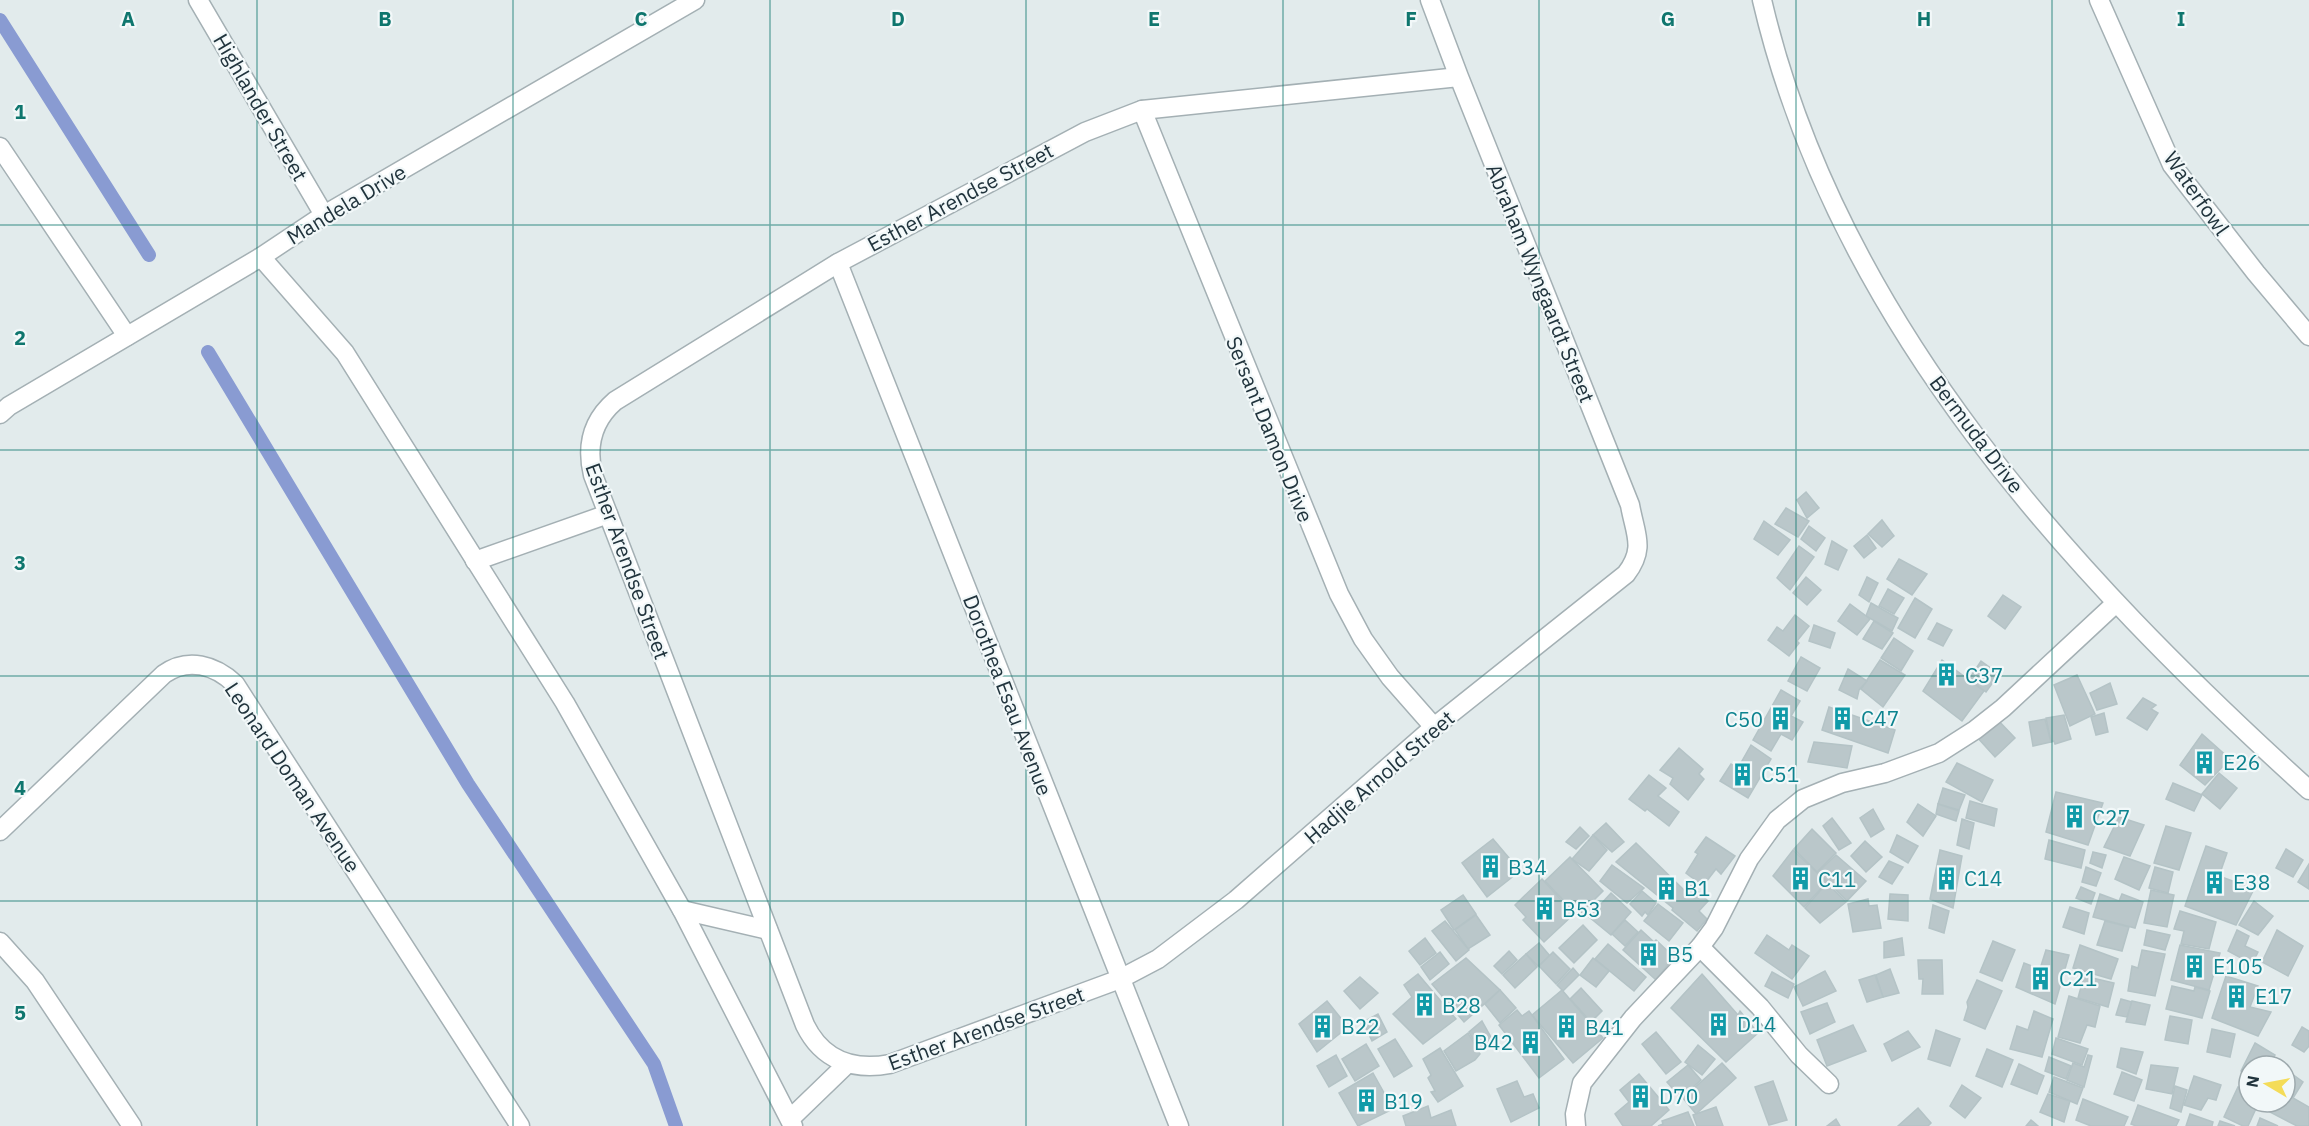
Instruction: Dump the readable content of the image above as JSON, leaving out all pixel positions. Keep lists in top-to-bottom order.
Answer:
{
  "streets": {
    "street": [
      "Highlander Street",
      "Waterfowl",
      "Esther Arendse Street",
      "Mandela Drive",
      "Abraham Wyngaardt Street",
      "Sersant Damon Drive",
      "Bermuda Drive",
      "Dorothea Esau Avenue",
      "Leonard Doman Avenue",
      "Hadjie Arnold Street"
    ]
  },
  "crossings": [
    ["Highlander Street", "Mandela Drive"],
    ["Esther Arendse Street", "Abraham Wyngaardt Street"],
    ["Esther Arendse Street", "Sersant Damon Drive"],
    ["Esther Arendse Street", "Dorothea Esau Avenue"],
    ["Esther Arendse Street", "Hadjie Arnold Street"],
    ["Abraham Wyngaardt Street", "Hadjie Arnold Street"],
    ["Sersant Damon Drive", "Hadjie Arnold Street"],
    ["Dorothea Esau Avenue", "Hadjie Arnold Street"]
  ],
  "places": {
    "building": [
      "C37",
      "C47",
      "C50",
      "E26",
      "C51",
      "C27",
      "B34",
      "C14",
      "C11",
      "E38",
      "B1",
      "B53",
      "B5",
      "E105",
      "C21",
      "E17",
      "B28",
      "D14",
      "B22",
      "B41",
      "B42",
      "D70",
      "B19"
    ]
  },
  "north": "left",
  "grid": {
    "columns": [
      "A",
      "B",
      "C",
      "D",
      "E",
      "F",
      "G",
      "H",
      "I"
    ],
    "rows": [
      "1",
      "2",
      "3",
      "4",
      "5"
    ]
  }
}
